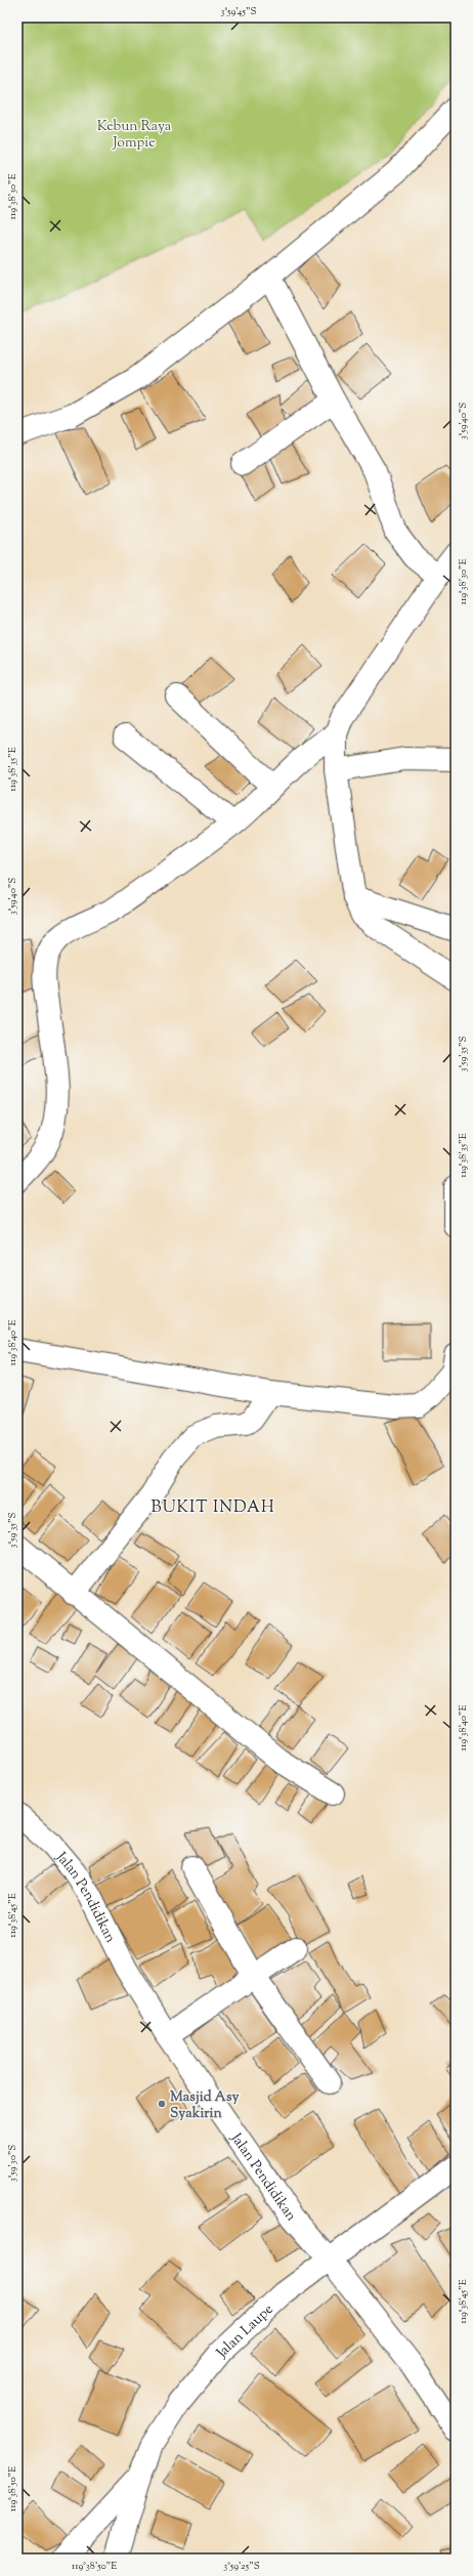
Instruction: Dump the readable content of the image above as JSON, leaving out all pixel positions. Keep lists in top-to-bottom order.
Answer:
{
  "streets": {
    "street": ["Jalan Pendidikan", "Jalan Laupe"]
  },
  "crossings": [
    ["Jalan Pendidikan", "Jalan Laupe"]
  ],
  "districts": ["BUKIT INDAH"],
  "parks": ["Kebun Raya Jompie"],
  "places": ["Masjid Asy Syakirin"],
  "coordinates": [
    "3°59'45\"S",
    "119°38'30\"E",
    "3°59'40\"S",
    "119°38'35\"E",
    "3°59'35\"S",
    "119°38'40\"E",
    "119°38'45\"E",
    "3°59'30\"S",
    "119°38'50\"E",
    "3°59'25\"S"
  ]
}
